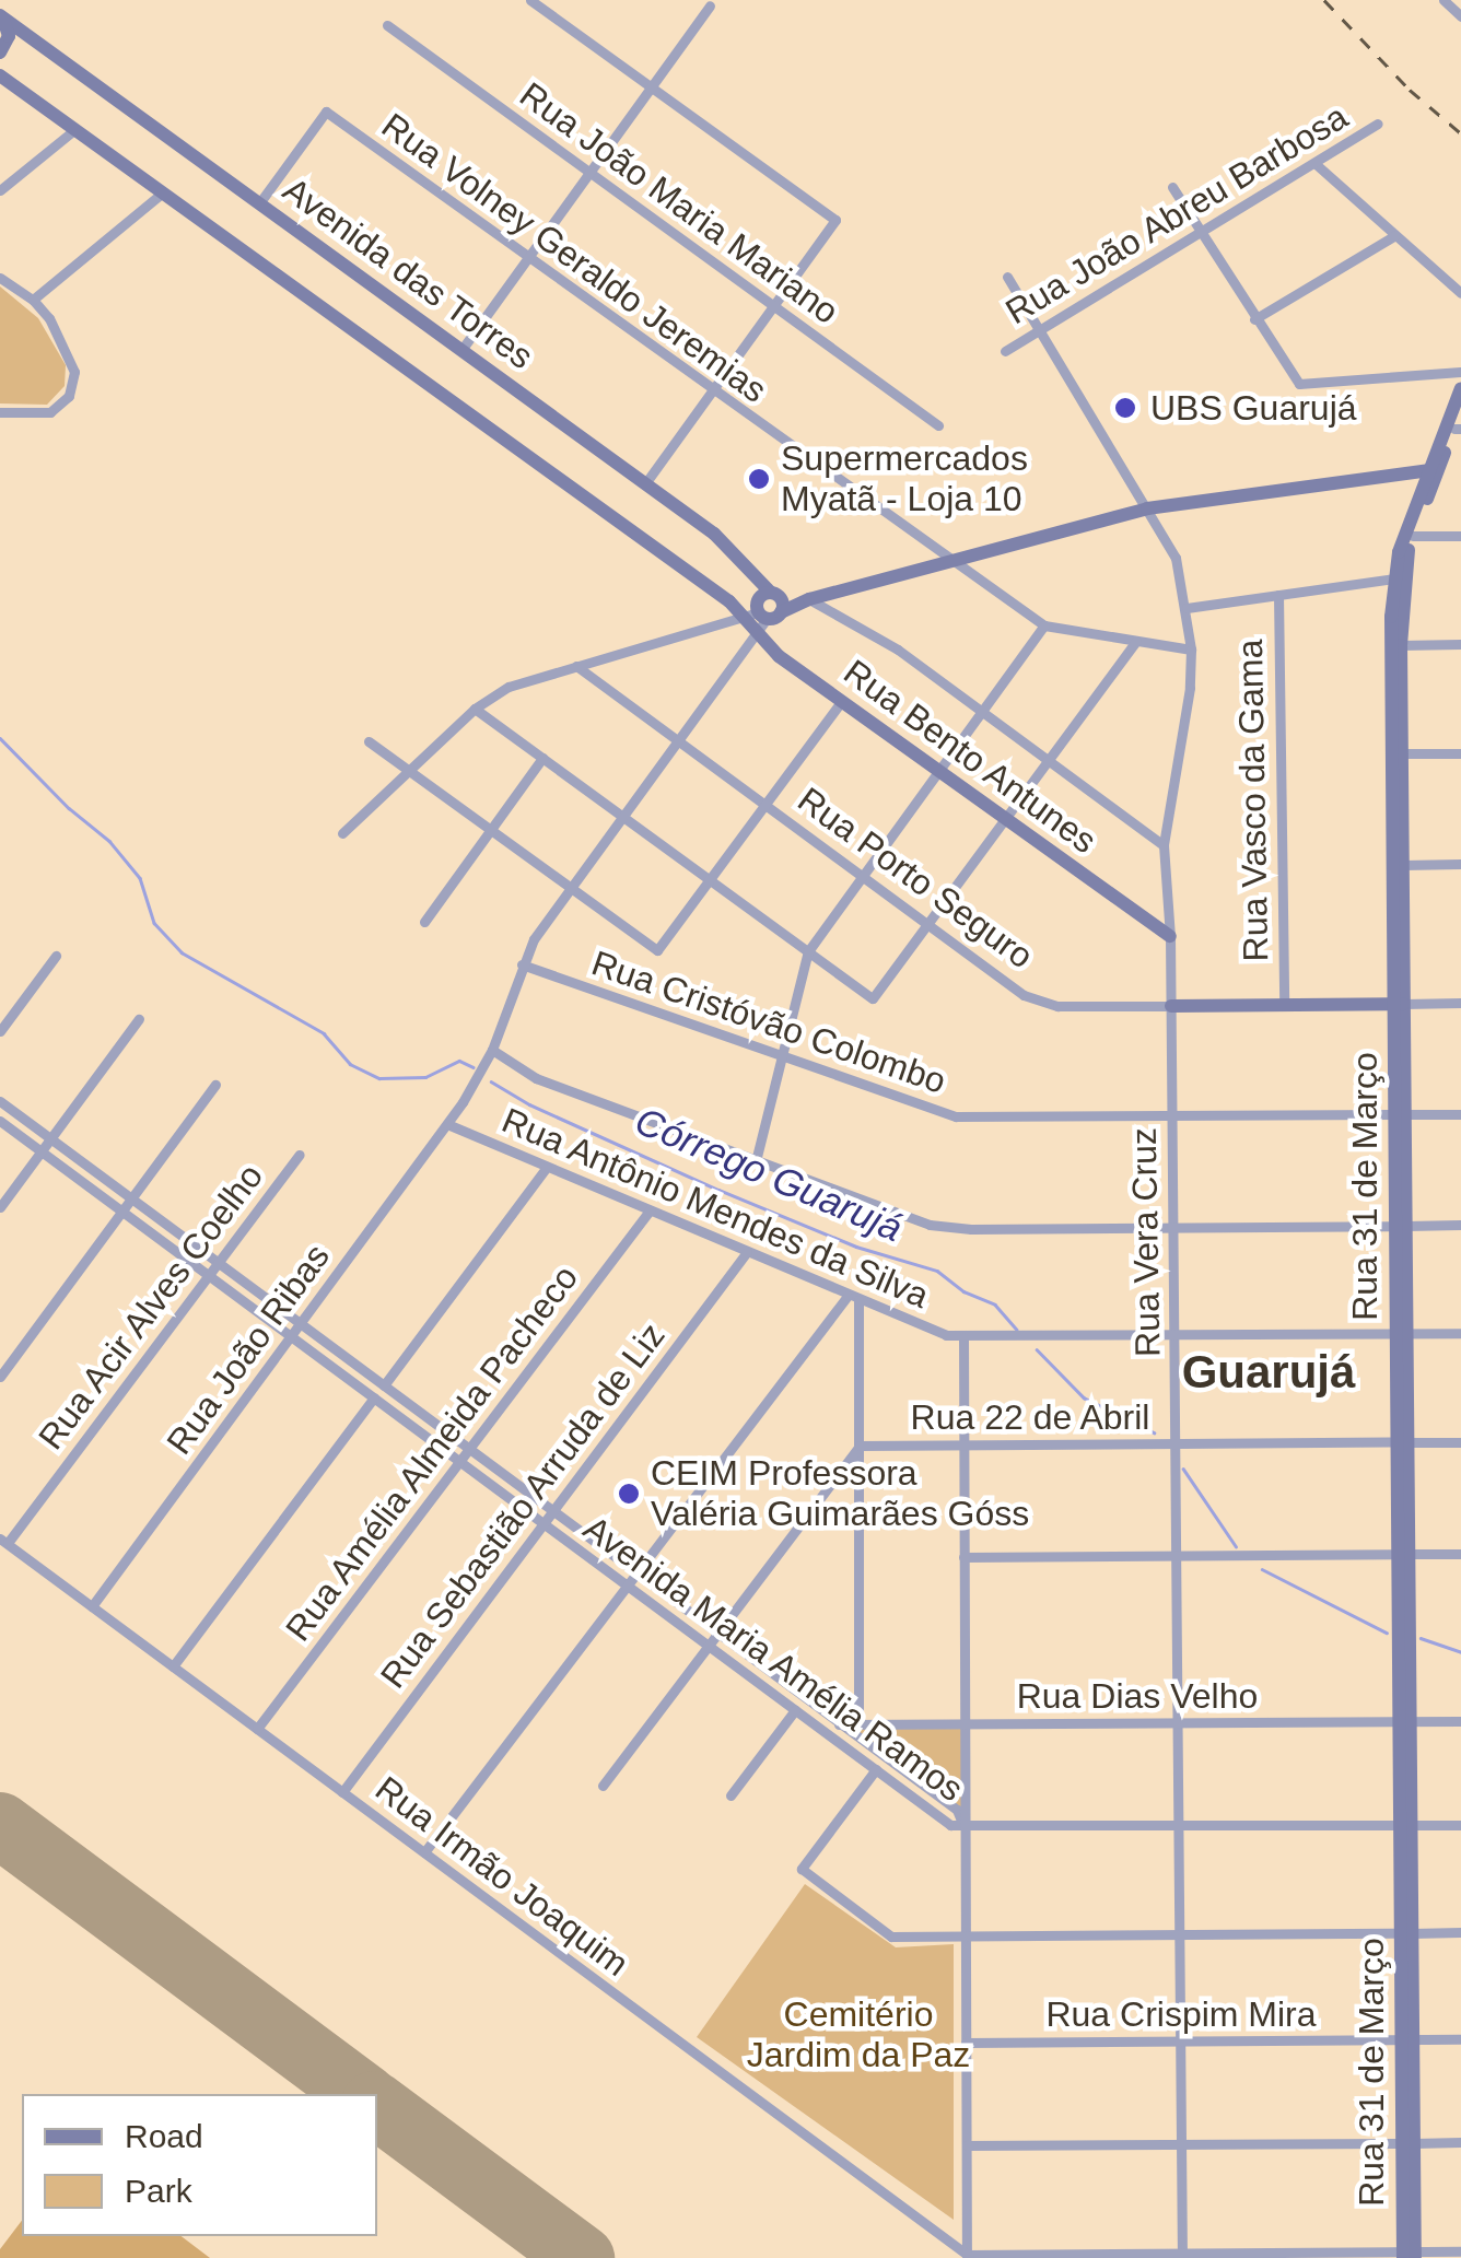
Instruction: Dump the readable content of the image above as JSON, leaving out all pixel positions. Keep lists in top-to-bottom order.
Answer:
{
  "streets": {
    "main road": [
      "Avenida das Torres",
      "Rua Bento Antunes",
      "Rua Porto Seguro",
      "Rua 31 de Março"
    ],
    "street": [
      "Rua João Maria Mariano",
      "Rua João Abreu Barbosa",
      "Rua Volney Geraldo Jeremias",
      "Rua Vasco da Gama",
      "Rua Cristóvão Colombo",
      "Rua Antônio Mendes da Silva",
      "Rua Vera Cruz",
      "Rua Acir Alves Coelho",
      "Rua João Ribas",
      "Rua 22 de Abril",
      "Rua Amélia Almeida Pacheco",
      "Rua Sebastião Arruda de Liz",
      "Avenida Maria Amélia Ramos",
      "Rua Dias Velho",
      "Rua Irmão Joaquim",
      "Rua Crispim Mira"
    ]
  },
  "crossings": [
    ["Rua João Abreu Barbosa", "Rua Vera Cruz"],
    ["Rua Volney Geraldo Jeremias", "Avenida das Torres"],
    ["Avenida das Torres", "Rua Bento Antunes"],
    ["Rua Bento Antunes", "Rua Vera Cruz"],
    ["Rua Bento Antunes", "Rua João Ribas"],
    ["Rua Vasco da Gama", "Rua Porto Seguro"],
    ["Rua Porto Seguro", "Rua 31 de Março"],
    ["Rua Porto Seguro", "Rua Vera Cruz"],
    ["Rua Porto Seguro", "Rua João Ribas"],
    ["Rua Cristóvão Colombo", "Rua 31 de Março"],
    ["Rua Cristóvão Colombo", "Rua Vera Cruz"],
    ["Rua Cristóvão Colombo", "Rua João Ribas"],
    ["Rua 31 de Março", "Rua Antônio Mendes da Silva"],
    ["Rua 31 de Março", "Rua 22 de Abril"],
    ["Rua 31 de Março", "Rua Dias Velho"],
    ["Rua 31 de Março", "Rua Crispim Mira"],
    ["Rua Antônio Mendes da Silva", "Rua Vera Cruz"],
    ["Rua Antônio Mendes da Silva", "Rua João Ribas"],
    ["Rua Antônio Mendes da Silva", "Rua Amélia Almeida Pacheco"],
    ["Rua Antônio Mendes da Silva", "Rua Sebastião Arruda de Liz"],
    ["Rua Vera Cruz", "Rua 22 de Abril"],
    ["Rua Vera Cruz", "Rua Dias Velho"],
    ["Rua Vera Cruz", "Rua Crispim Mira"],
    ["Rua Acir Alves Coelho", "Avenida Maria Amélia Ramos"],
    ["Rua Acir Alves Coelho", "Rua Irmão Joaquim"],
    ["Rua João Ribas", "Avenida Maria Amélia Ramos"],
    ["Rua João Ribas", "Rua Irmão Joaquim"],
    ["Rua Amélia Almeida Pacheco", "Avenida Maria Amélia Ramos"],
    ["Rua Amélia Almeida Pacheco", "Rua Irmão Joaquim"],
    ["Rua Sebastião Arruda de Liz", "Avenida Maria Amélia Ramos"],
    ["Rua Sebastião Arruda de Liz", "Rua Irmão Joaquim"],
    ["Avenida Maria Amélia Ramos", "Rua Dias Velho"]
  ],
  "districts": ["Guarujá"],
  "water": ["Córrego Guarujá"],
  "parks": ["Cemitério Jardim da Paz"],
  "places": ["UBS Guarujá", "Supermercados Myatã - Loja 10", "CEIM Professora Valéria Guimarães Góss"],
  "legend": ["Road", "Park"]
}
